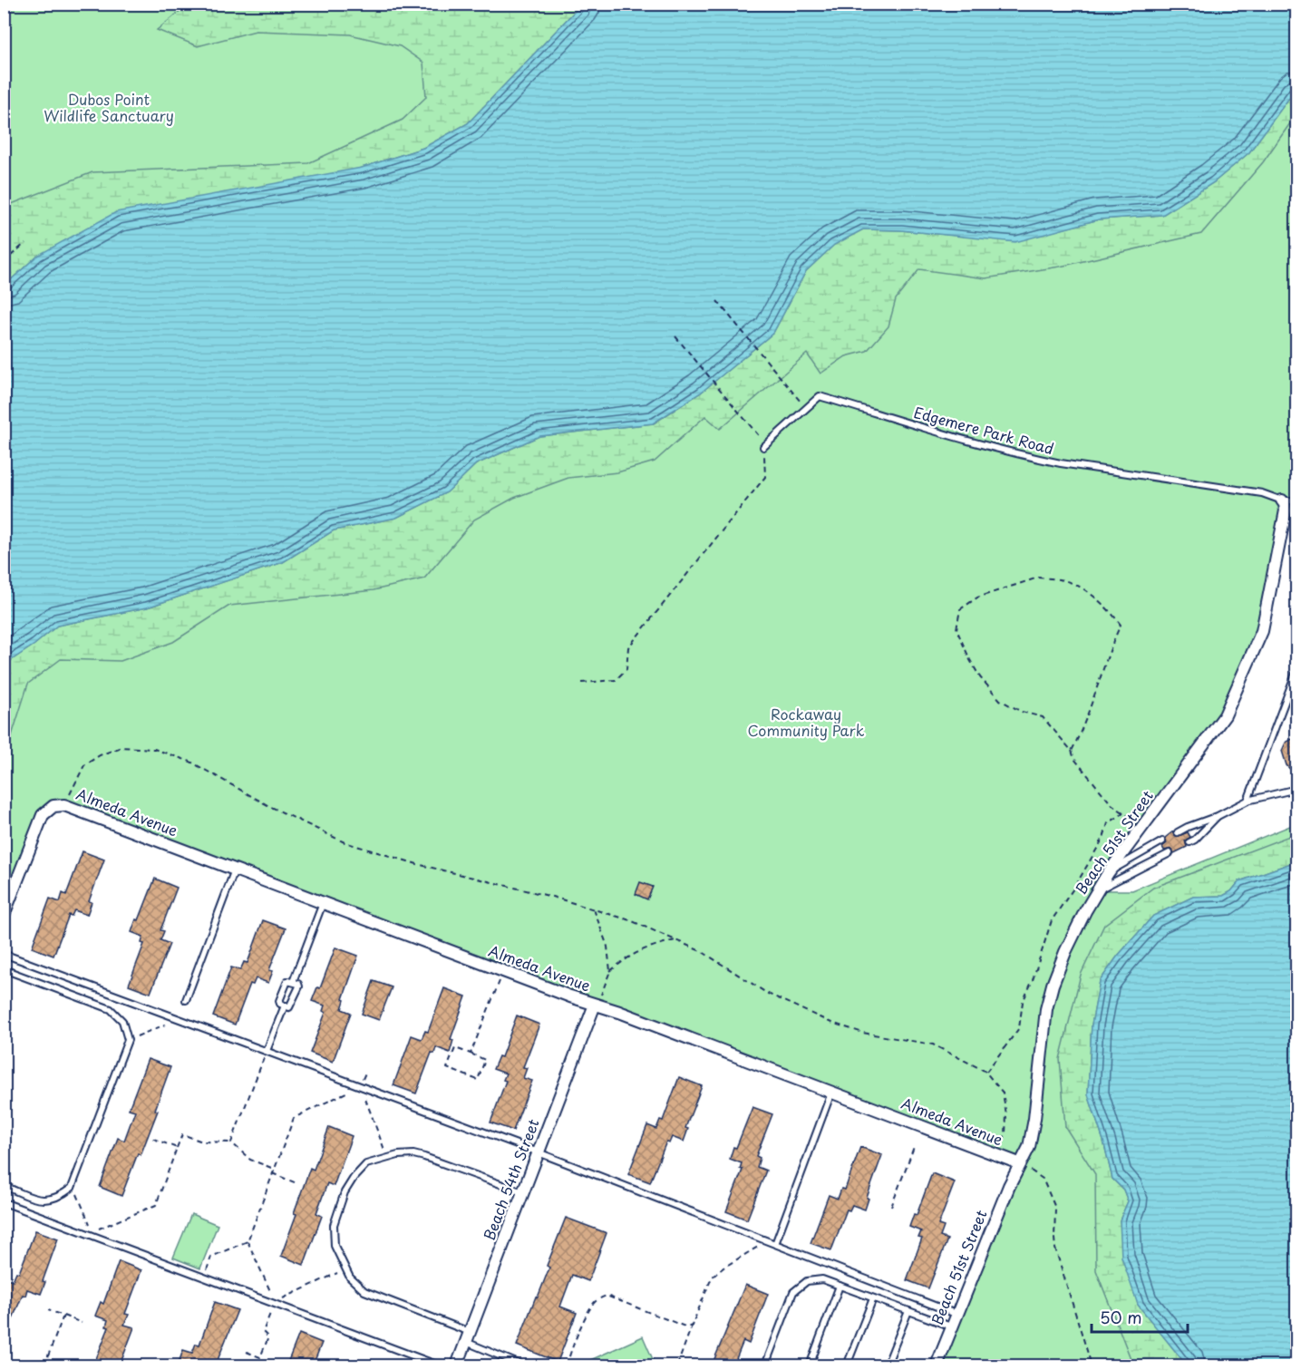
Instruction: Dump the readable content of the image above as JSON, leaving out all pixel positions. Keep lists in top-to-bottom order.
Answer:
{
  "streets": {
    "street": ["Almeda Avenue", "Beach 51st Street", "Beach 54th Street"],
    "lane": ["Edgemere Park Road"]
  },
  "crossings": [
    ["Edgemere Park Road", "Beach 51st Street"],
    ["Almeda Avenue", "Beach 51st Street"],
    ["Almeda Avenue", "Beach 54th Street"]
  ],
  "parks": ["Dubos Point Wildlife Sanctuary", "Rockaway Community Park"],
  "scale_bar": "50 m"
}
